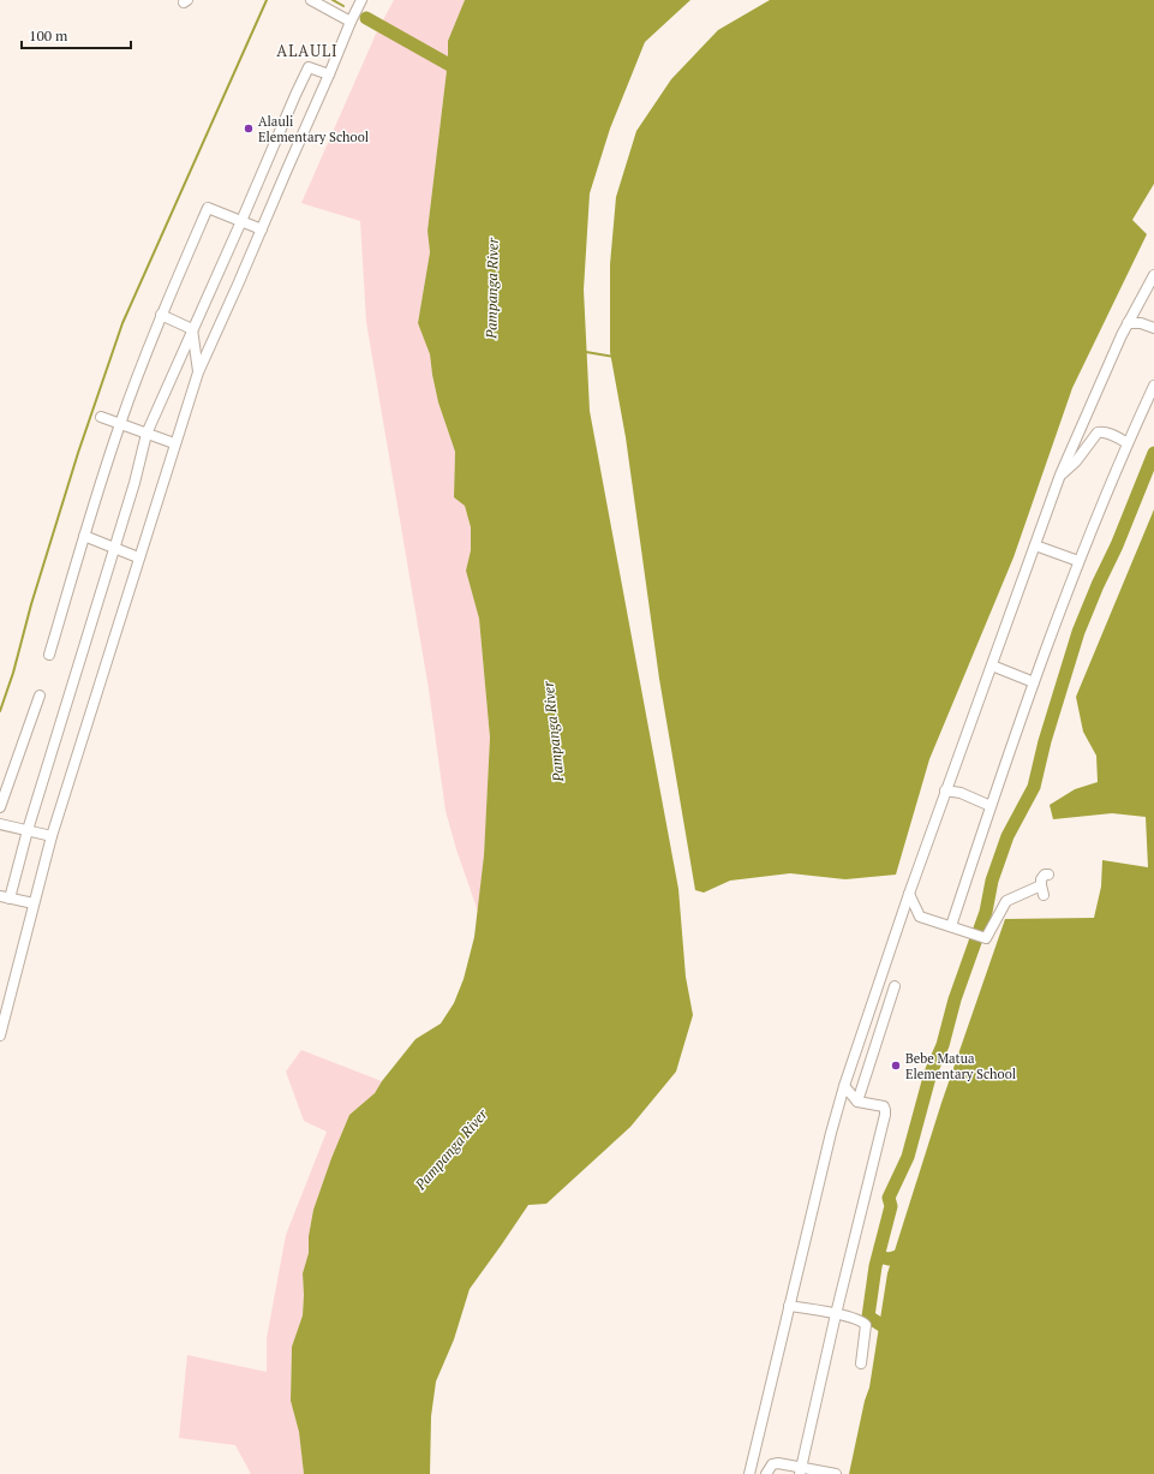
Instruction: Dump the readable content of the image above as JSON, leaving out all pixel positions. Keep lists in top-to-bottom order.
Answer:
{
  "districts": ["ALAULI"],
  "water": ["Pampanga River"],
  "places": ["Alauli Elementary School", "Bebe Matua Elementary School"],
  "scale_bar": "100 m"
}
